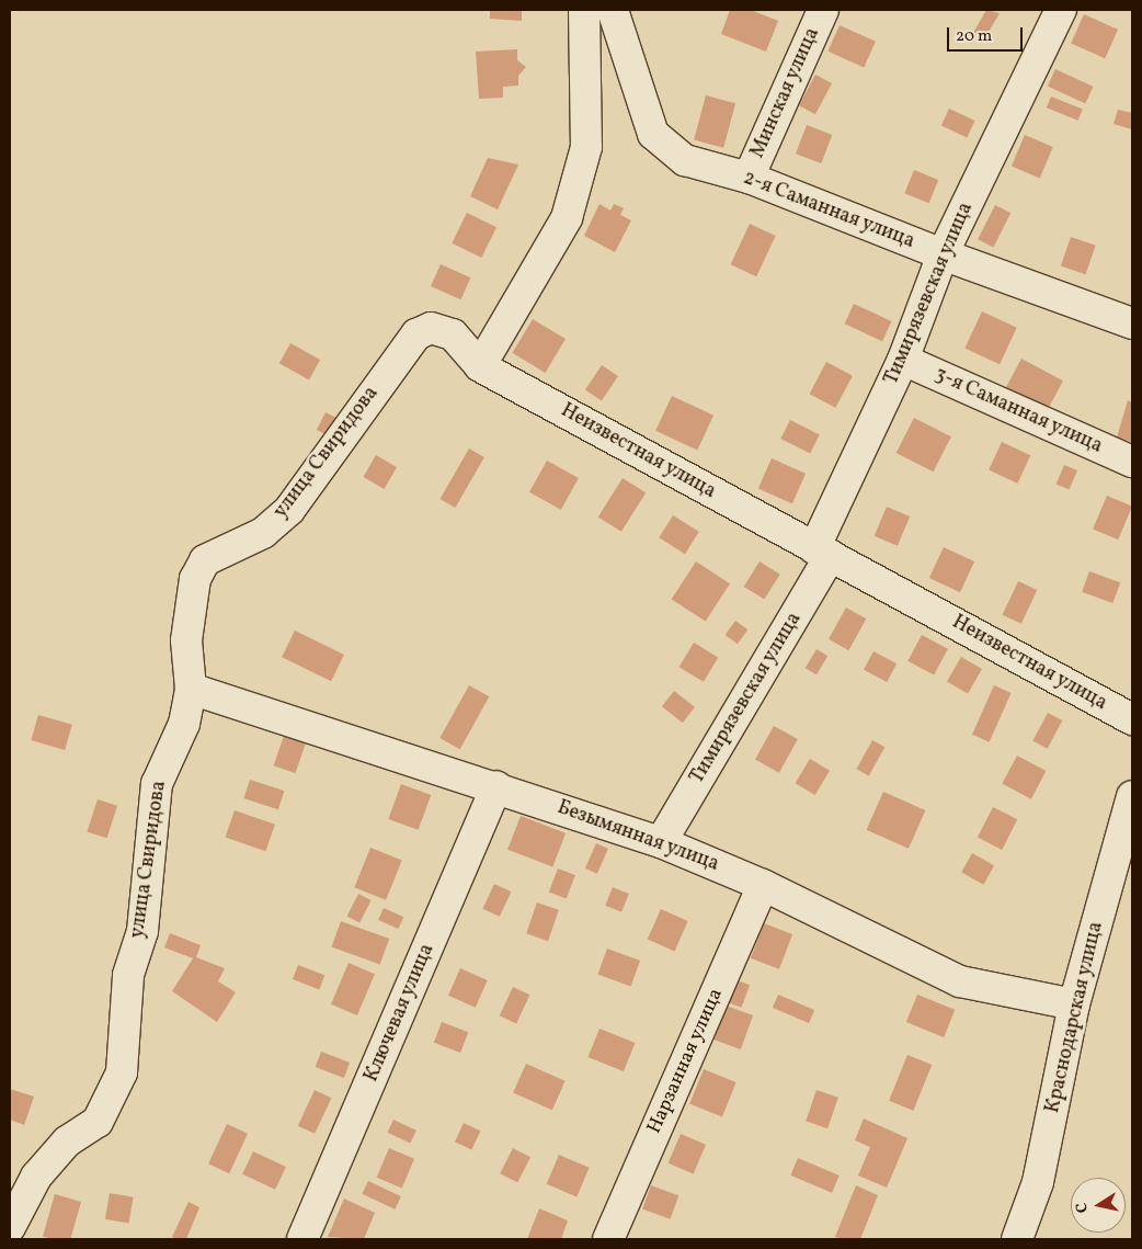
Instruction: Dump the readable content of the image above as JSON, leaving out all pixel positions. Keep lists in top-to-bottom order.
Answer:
{
  "streets": {
    "street": [
      "Минская улица",
      "2-я Саманная улица",
      "Тимирязевская улица",
      "3-я Саманная улица",
      "Неизвестная улица",
      "улица Свиридова",
      "Безымянная улица",
      "Ключевая улица",
      "Краснодарская улица",
      "Нарзанная улица"
    ]
  },
  "crossings": [
    ["Минская улица", "2-я Саманная улица"],
    ["2-я Саманная улица", "Тимирязевская улица"],
    ["Тимирязевская улица", "3-я Саманная улица"],
    ["Тимирязевская улица", "Неизвестная улица"],
    ["Тимирязевская улица", "Безымянная улица"],
    ["Неизвестная улица", "улица Свиридова"],
    ["улица Свиридова", "Безымянная улица"],
    ["Безымянная улица", "Ключевая улица"],
    ["Безымянная улица", "Краснодарская улица"],
    ["Безымянная улица", "Нарзанная улица"]
  ],
  "scale_bar": "20 m",
  "north": "left"
}
